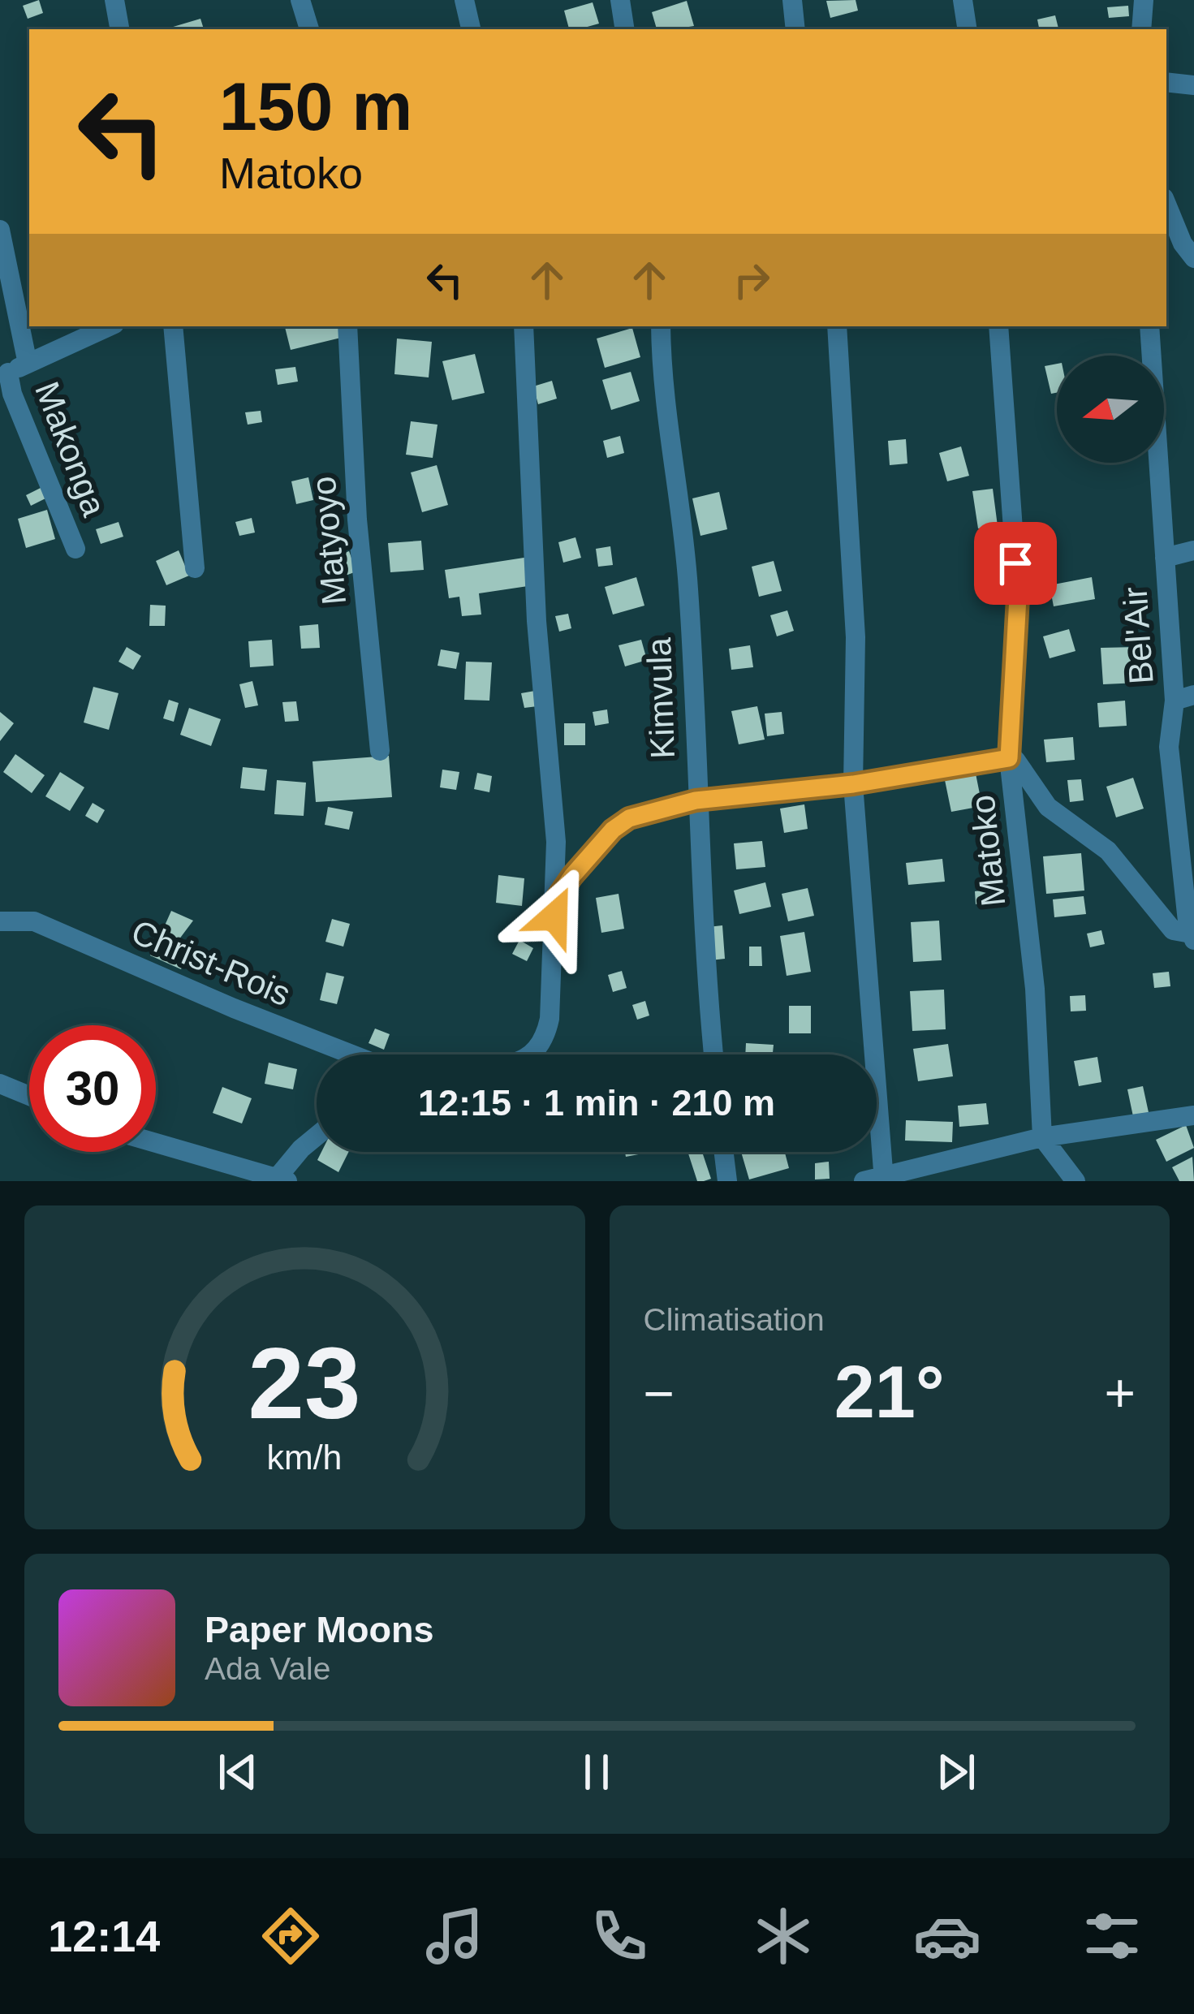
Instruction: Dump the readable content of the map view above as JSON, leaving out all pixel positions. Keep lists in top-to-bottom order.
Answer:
{
  "streets": {
    "street": [
      "Makonga",
      "Matyoyo",
      "Bel'Air",
      "Kimvula",
      "Matoko",
      "Christ-Rois"
    ]
  },
  "north": "left",
  "page": {
    "turn": ["150 m", "Matoko"],
    "limit": "30",
    "trip": "12:15 · 1 min · 210 m",
    "tile": "Climatisation",
    "heat": ["−", "21°", "+"],
    "song": ["Paper Moons", "Ada Vale"],
    "tabs": "12:14",
    "gauge": ["23", "km/h"]
  }
}
